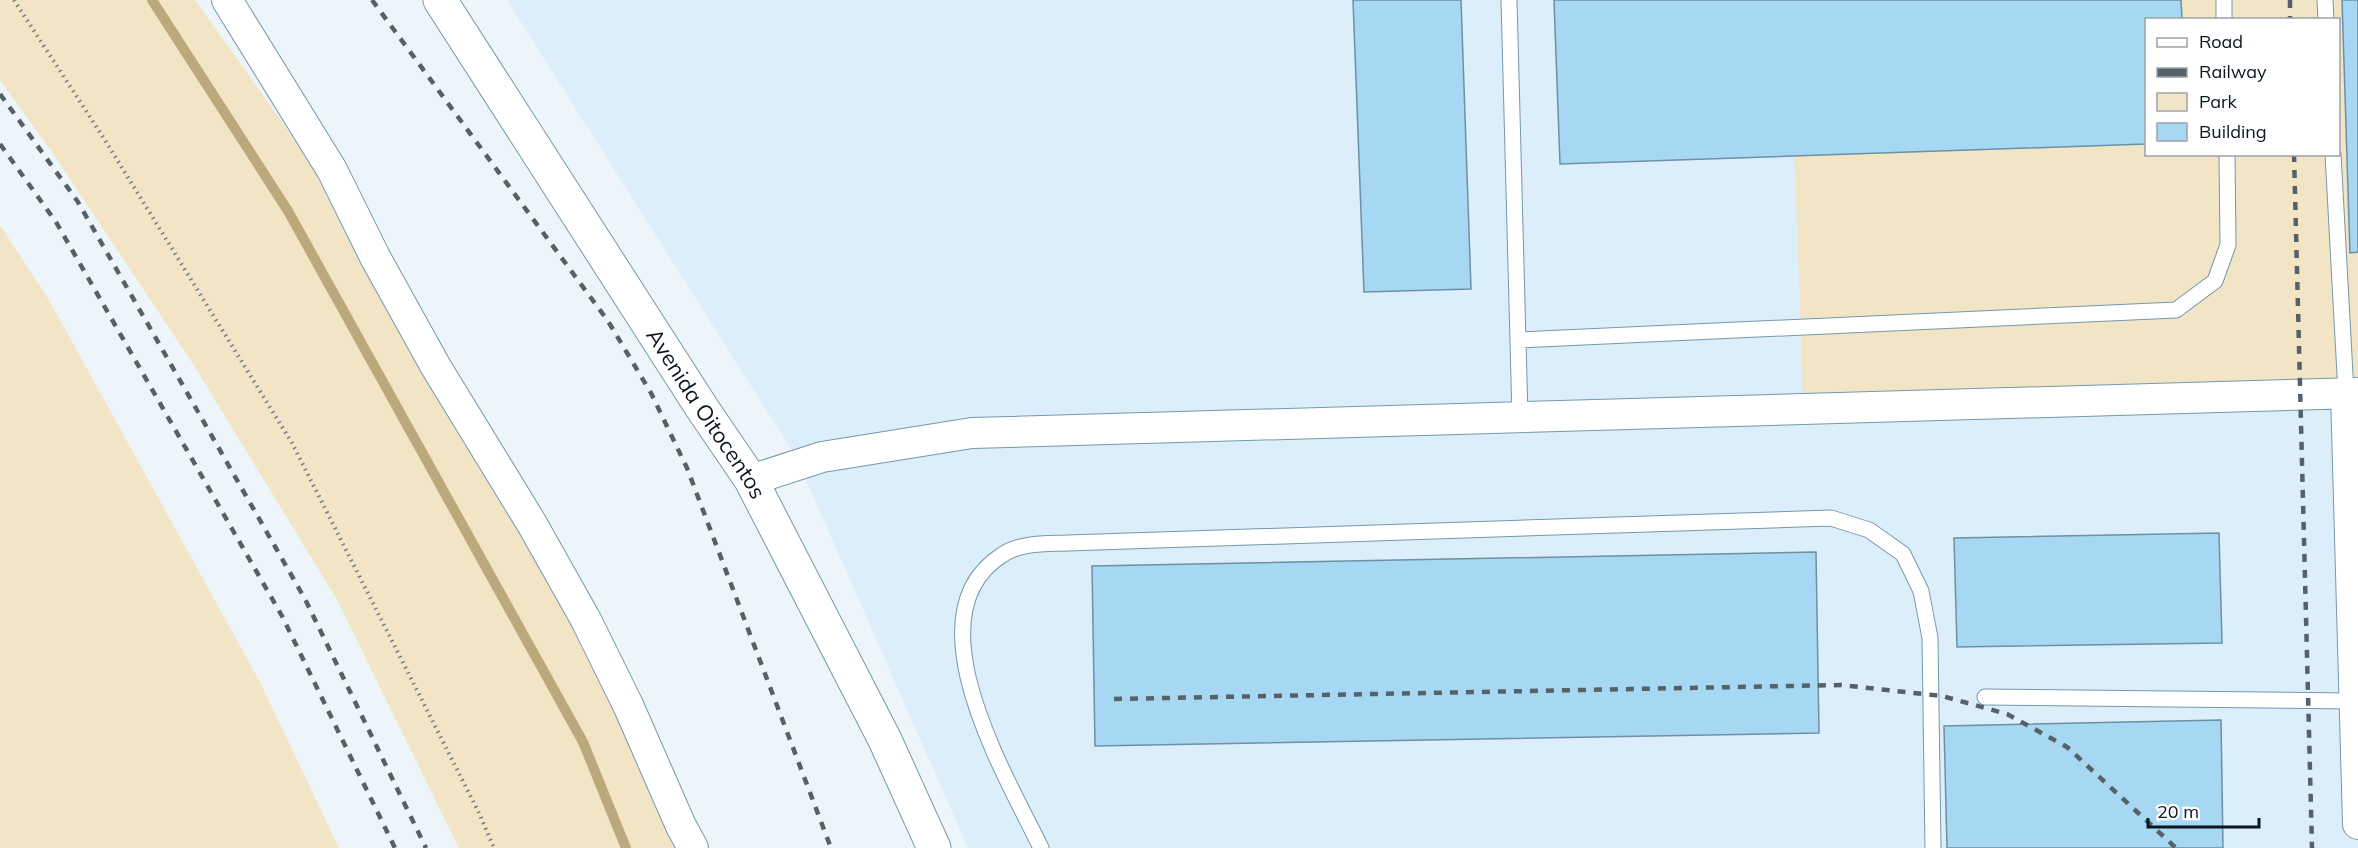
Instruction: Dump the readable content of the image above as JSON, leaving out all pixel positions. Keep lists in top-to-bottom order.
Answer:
{
  "streets": {
    "street": ["Avenida Oitocentos"]
  },
  "legend": [
    "Road",
    "Railway",
    "Park",
    "Building"
  ],
  "scale_bar": "20 m"
}
